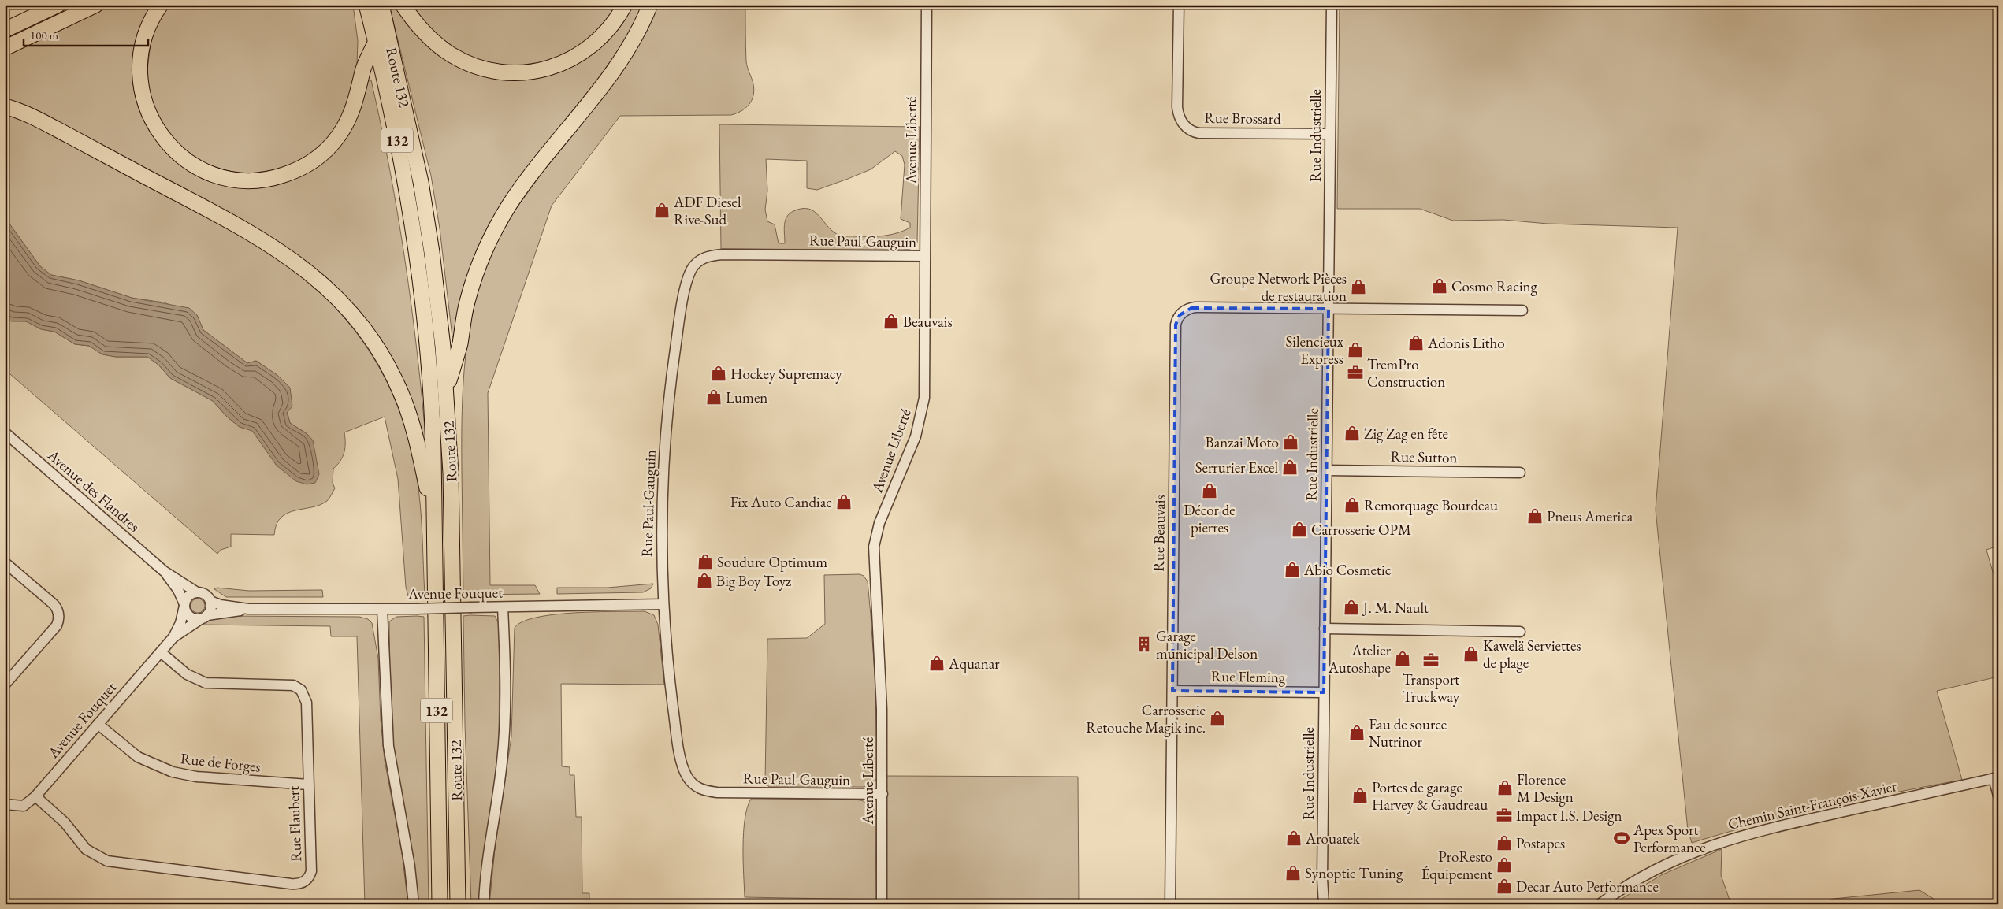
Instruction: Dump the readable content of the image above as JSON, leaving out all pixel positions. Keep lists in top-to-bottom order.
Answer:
{
  "streets": {
    "highway": ["Route 132", "132"],
    "street": [
      "Rue Brossard",
      "Rue Industrielle",
      "Avenue Liberté",
      "Rue Paul-Gauguin",
      "Rue Sutton",
      "Avenue des Flandres",
      "Rue Beauvais",
      "Avenue Fouquet",
      "Rue Fleming",
      "Rue de Forges",
      "Chemin Saint-François-Xavier",
      "Rue Flaubert"
    ]
  },
  "crossings": [
    ["Rue Brossard", "Rue Industrielle"],
    ["Rue Industrielle", "Rue Sutton"],
    ["Rue Industrielle", "Rue Beauvais"],
    ["Rue Industrielle", "Rue Fleming"],
    ["Avenue Liberté", "Rue Paul-Gauguin"],
    ["Rue Paul-Gauguin", "Avenue Fouquet"],
    ["Avenue des Flandres", "Avenue Fouquet"],
    ["Rue Beauvais", "Rue Fleming"],
    ["Avenue Fouquet", "Rue de Forges"],
    ["Avenue Fouquet", "Rue Flaubert"],
    ["Rue de Forges", "Rue Flaubert"]
  ],
  "places": {
    "shop": [
      "ADF Diesel Rive-Sud",
      "Cosmo Racing",
      "Groupe Network Pièces de restauration",
      "Beauvais",
      "Adonis Litho",
      "Silencieux Express",
      "Hockey Supremacy",
      "Lumen",
      "Zig Zag en fête",
      "Banzai Moto",
      "Serrurier Excel",
      "Décor de pierres",
      "Fix Auto Candiac",
      "Remorquage Bourdeau",
      "Pneus America",
      "Carrosserie OPM",
      "Soudure Optimum",
      "Abio Cosmetic",
      "Big Boy Toyz",
      "J. M. Nault",
      "Kawelä Serviettes de plage",
      "Atelier Autoshape",
      "Aquanar",
      "Carrosserie Retouche Magik inc.",
      "Eau de source Nutrinor",
      "Florence M Design",
      "Portes de garage Harvey & Gaudreau",
      "Arouatek",
      "Postapes",
      "ProResto Équipement",
      "Synoptic Tuning",
      "Decar Auto Performance"
    ],
    "office": ["TremPro Construction", "Transport Truckway", "Impact I.S. Design"],
    "building": ["Garage municipal Delson"],
    "sports": ["Apex Sport Performance"]
  },
  "scale_bar": "100 m"
}
